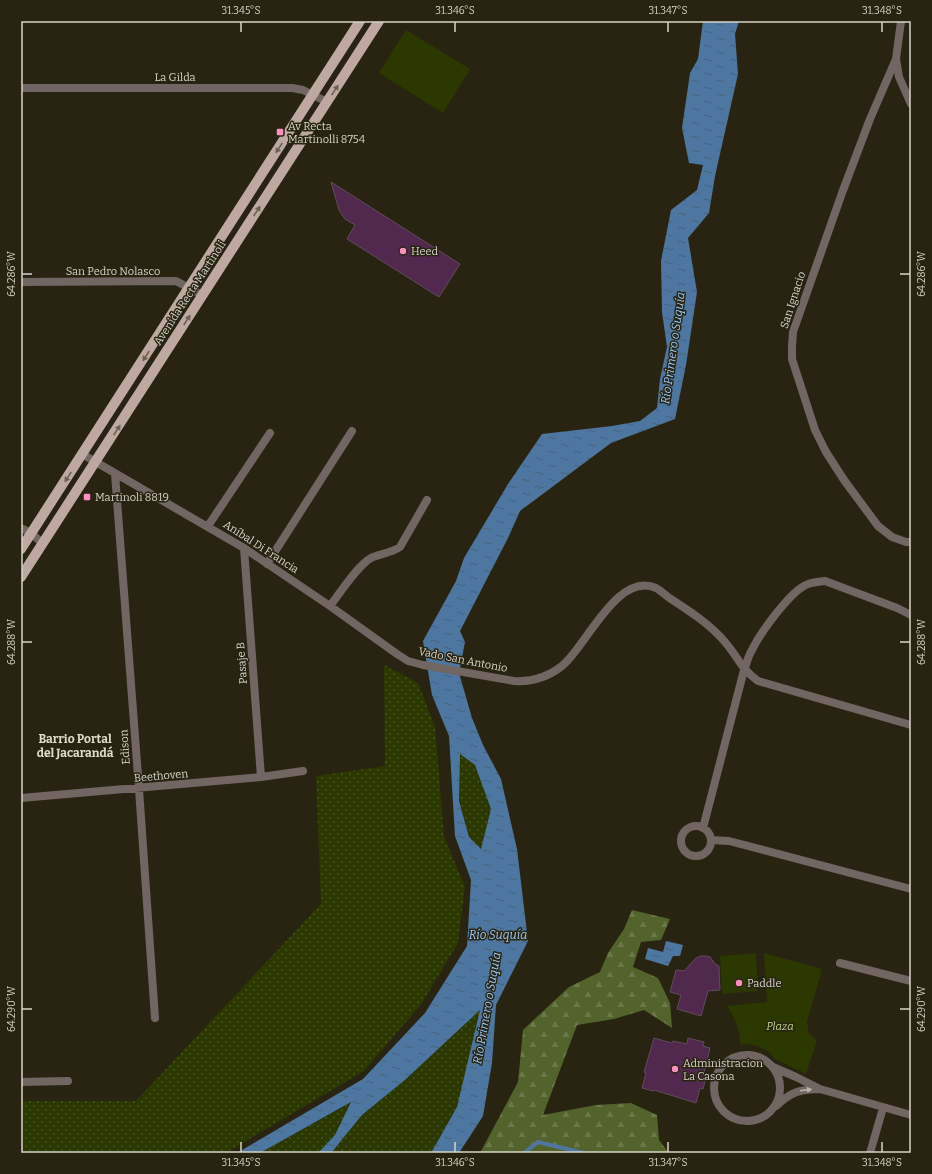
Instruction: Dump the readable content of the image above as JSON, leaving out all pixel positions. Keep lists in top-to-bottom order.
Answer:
{
  "streets": {
    "main road": ["Avenida Recta Martinoli"],
    "street": [
      "La Gilda",
      "San Pedro Nolasco",
      "San Ignacio",
      "Aníbal Di Francia",
      "Vado San Antonio",
      "Pasaje B",
      "Edison",
      "Beethoven"
    ]
  },
  "crossings": [
    ["La Gilda", "Avenida Recta Martinoli"],
    ["San Pedro Nolasco", "Avenida Recta Martinoli"],
    ["Avenida Recta Martinoli", "Aníbal Di Francia"],
    ["Aníbal Di Francia", "Vado San Antonio"],
    ["Aníbal Di Francia", "Pasaje B"],
    ["Aníbal Di Francia", "Edison"],
    ["Pasaje B", "Beethoven"],
    ["Edison", "Beethoven"]
  ],
  "districts": ["Barrio Portal del Jacarandá"],
  "water": ["Río Primero o Suquía", "Río Suquía"],
  "parks": ["Plaza"],
  "places": {
    "transit": ["Av Recta Martinolli 8754", "Martinoli 8819"],
    "other": ["Heed", "Paddle", "Administracion La Casona"]
  },
  "coordinates": [
    "31.345°S",
    "31.346°S",
    "31.347°S",
    "31.348°S",
    "64.286°W",
    "64.288°W",
    "64.290°W"
  ]
}
